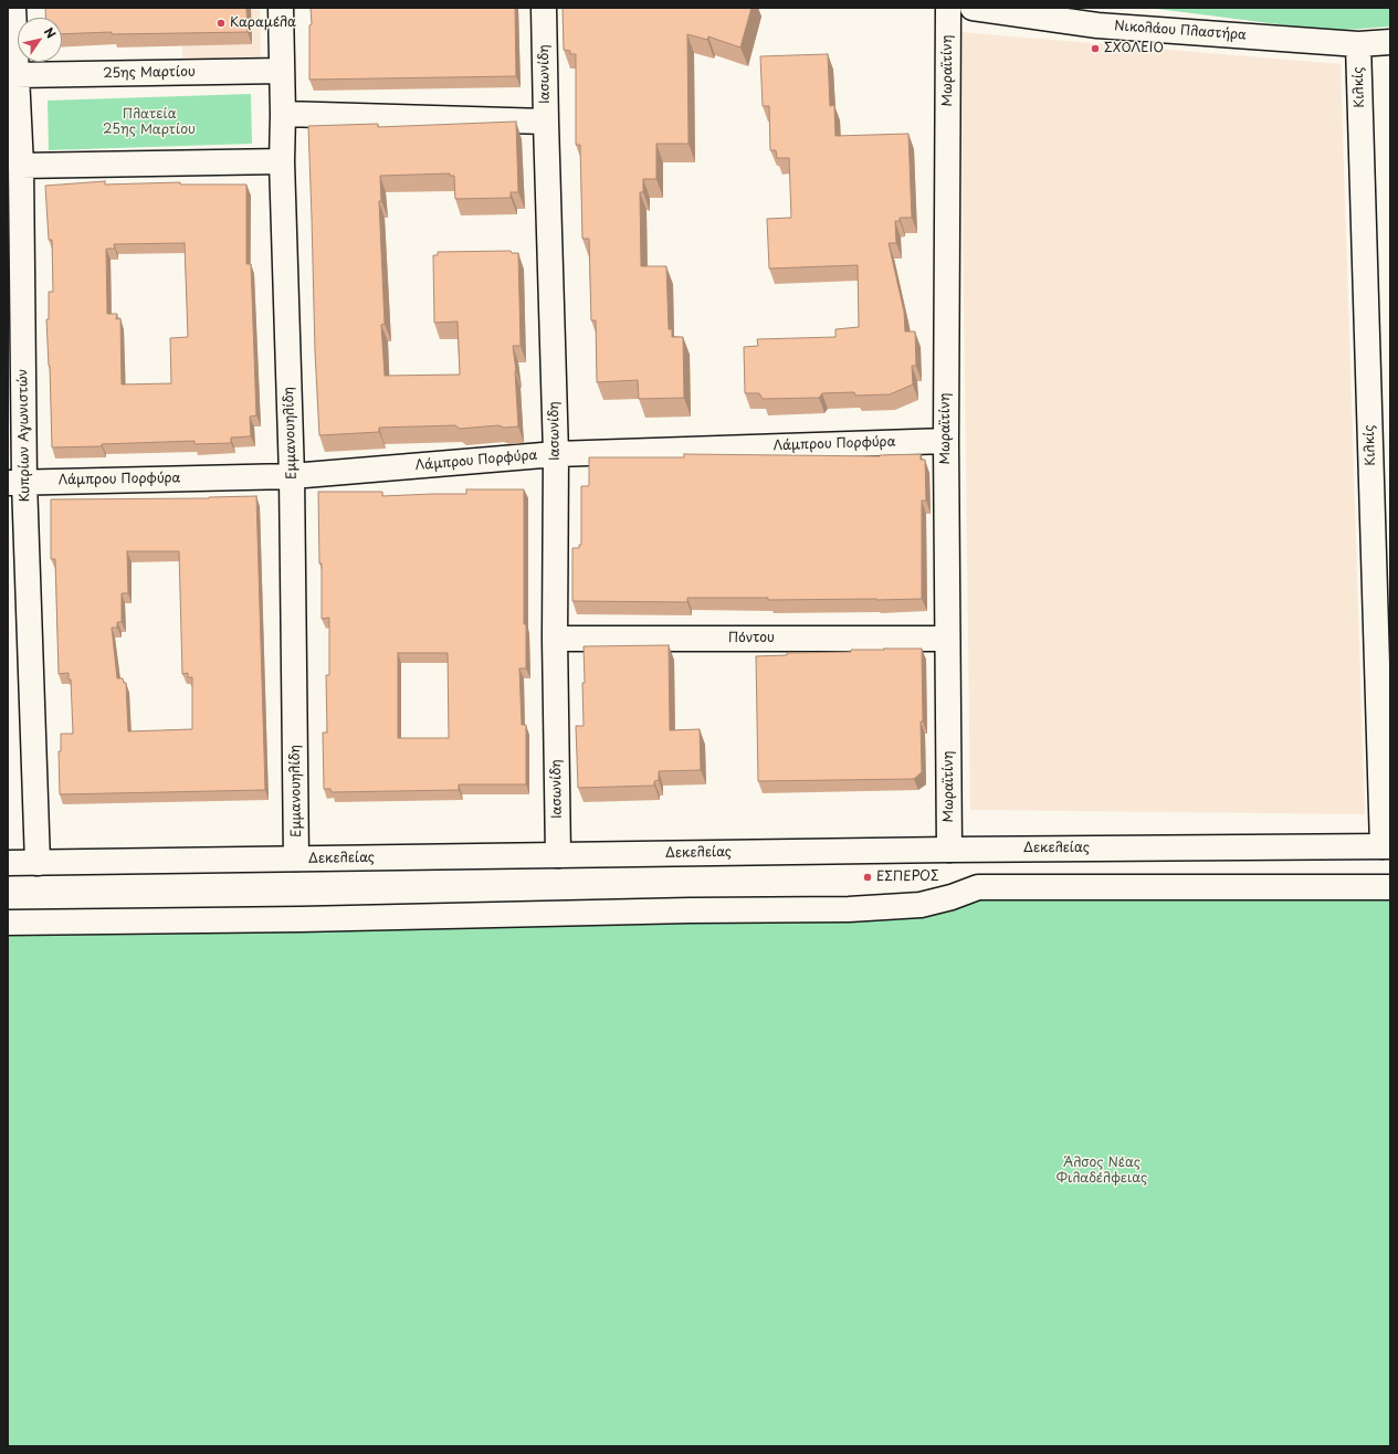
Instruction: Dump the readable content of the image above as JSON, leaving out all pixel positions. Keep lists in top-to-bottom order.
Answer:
{
  "streets": {
    "street": [
      "Νικολάου Πλαστήρα",
      "Μωραϊτίνη",
      "25ης Μαρτίου",
      "Ιασωνίδη",
      "Κιλκίς",
      "Εμμανουηλίδη",
      "Κυπρίων Αγωνιστών",
      "Λάμπρου Πορφύρα",
      "Πόντου",
      "Δεκελείας"
    ]
  },
  "crossings": [
    ["Νικολάου Πλαστήρα", "Κιλκίς"],
    ["Μωραϊτίνη", "Λάμπρου Πορφύρα"],
    ["Μωραϊτίνη", "Πόντου"],
    ["Μωραϊτίνη", "Δεκελείας"],
    ["25ης Μαρτίου", "Εμμανουηλίδη"],
    ["25ης Μαρτίου", "Κυπρίων Αγωνιστών"],
    ["Ιασωνίδη", "Λάμπρου Πορφύρα"],
    ["Ιασωνίδη", "Πόντου"],
    ["Ιασωνίδη", "Δεκελείας"],
    ["Κιλκίς", "Δεκελείας"],
    ["Εμμανουηλίδη", "Λάμπρου Πορφύρα"],
    ["Εμμανουηλίδη", "Δεκελείας"],
    ["Κυπρίων Αγωνιστών", "Λάμπρου Πορφύρα"],
    ["Κυπρίων Αγωνιστών", "Δεκελείας"]
  ],
  "parks": ["Πλατεία 25ης Μαρτίου", "Άλσος Νέας Φιλαδέλφειας"],
  "places": ["Καραμέλα", "ΣΧΟΛΕΙΟ", "ΕΣΠΕΡΟΣ"],
  "north": "top right"
}
